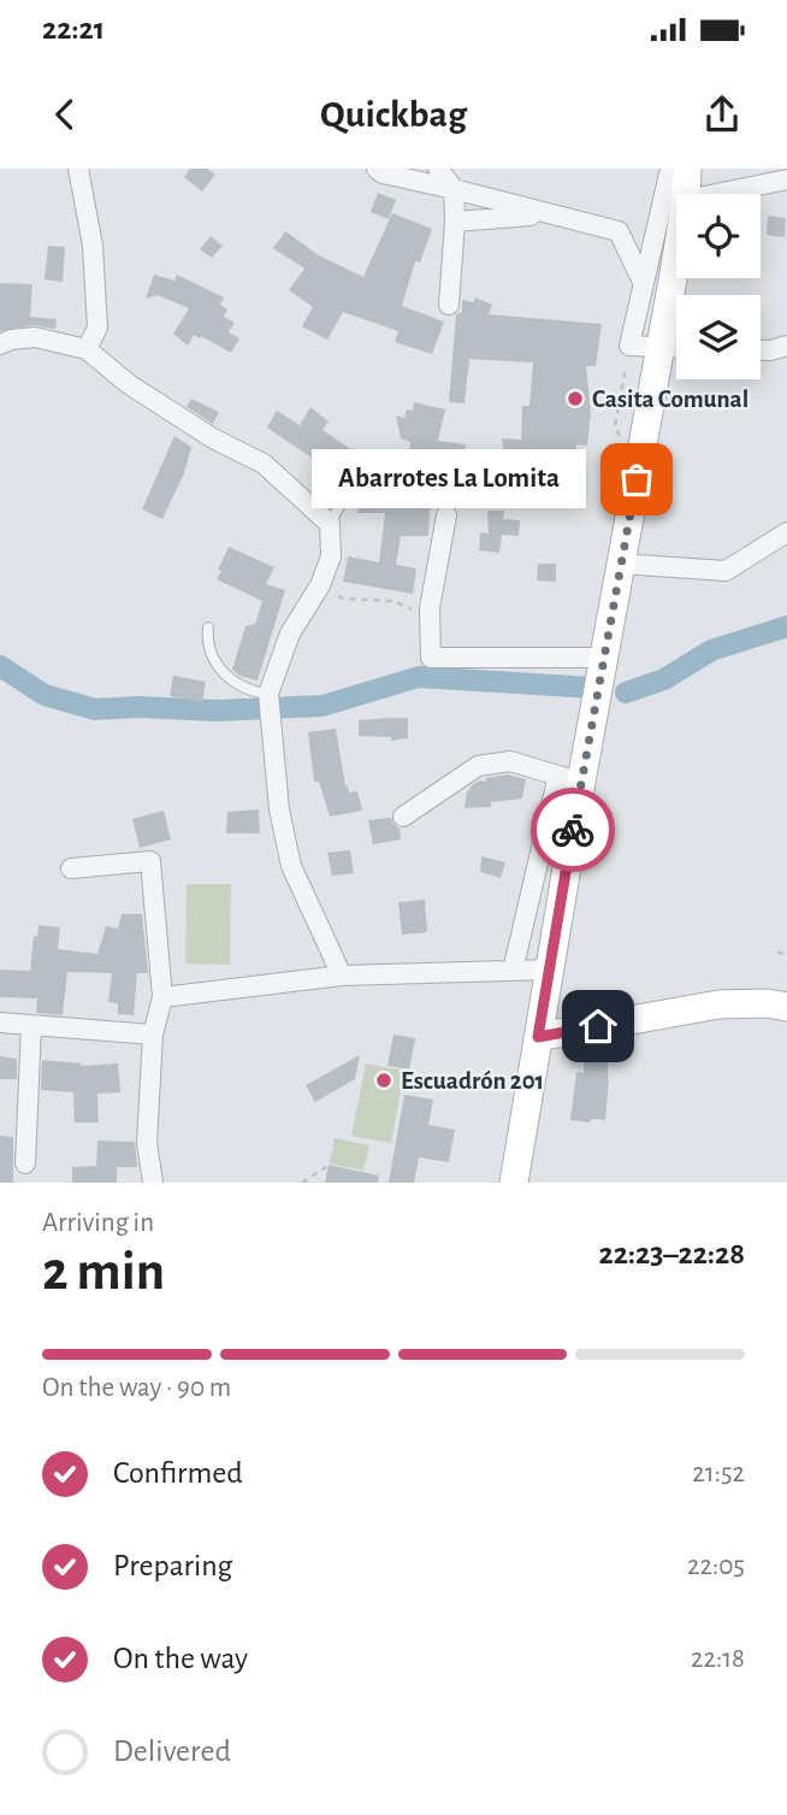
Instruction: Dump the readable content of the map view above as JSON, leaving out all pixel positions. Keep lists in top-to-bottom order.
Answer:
{
  "places": ["Casita Comunal", "Abarrotes La Lomita", "Escuadrón 201"],
  "page": {
    "status": "22:21",
    "header": "Quickbag",
    "bubble": "Abarrotes La Lomita",
    "heading": ["2 min", "Arriving in", "22:23–22:28"],
    "bar": "On the way · 90 m",
    "list": [
      ["Confirmed", "21:52"],
      ["Preparing", "22:05"],
      ["On the way", "22:18"],
      "Delivered"
    ]
  }
}
